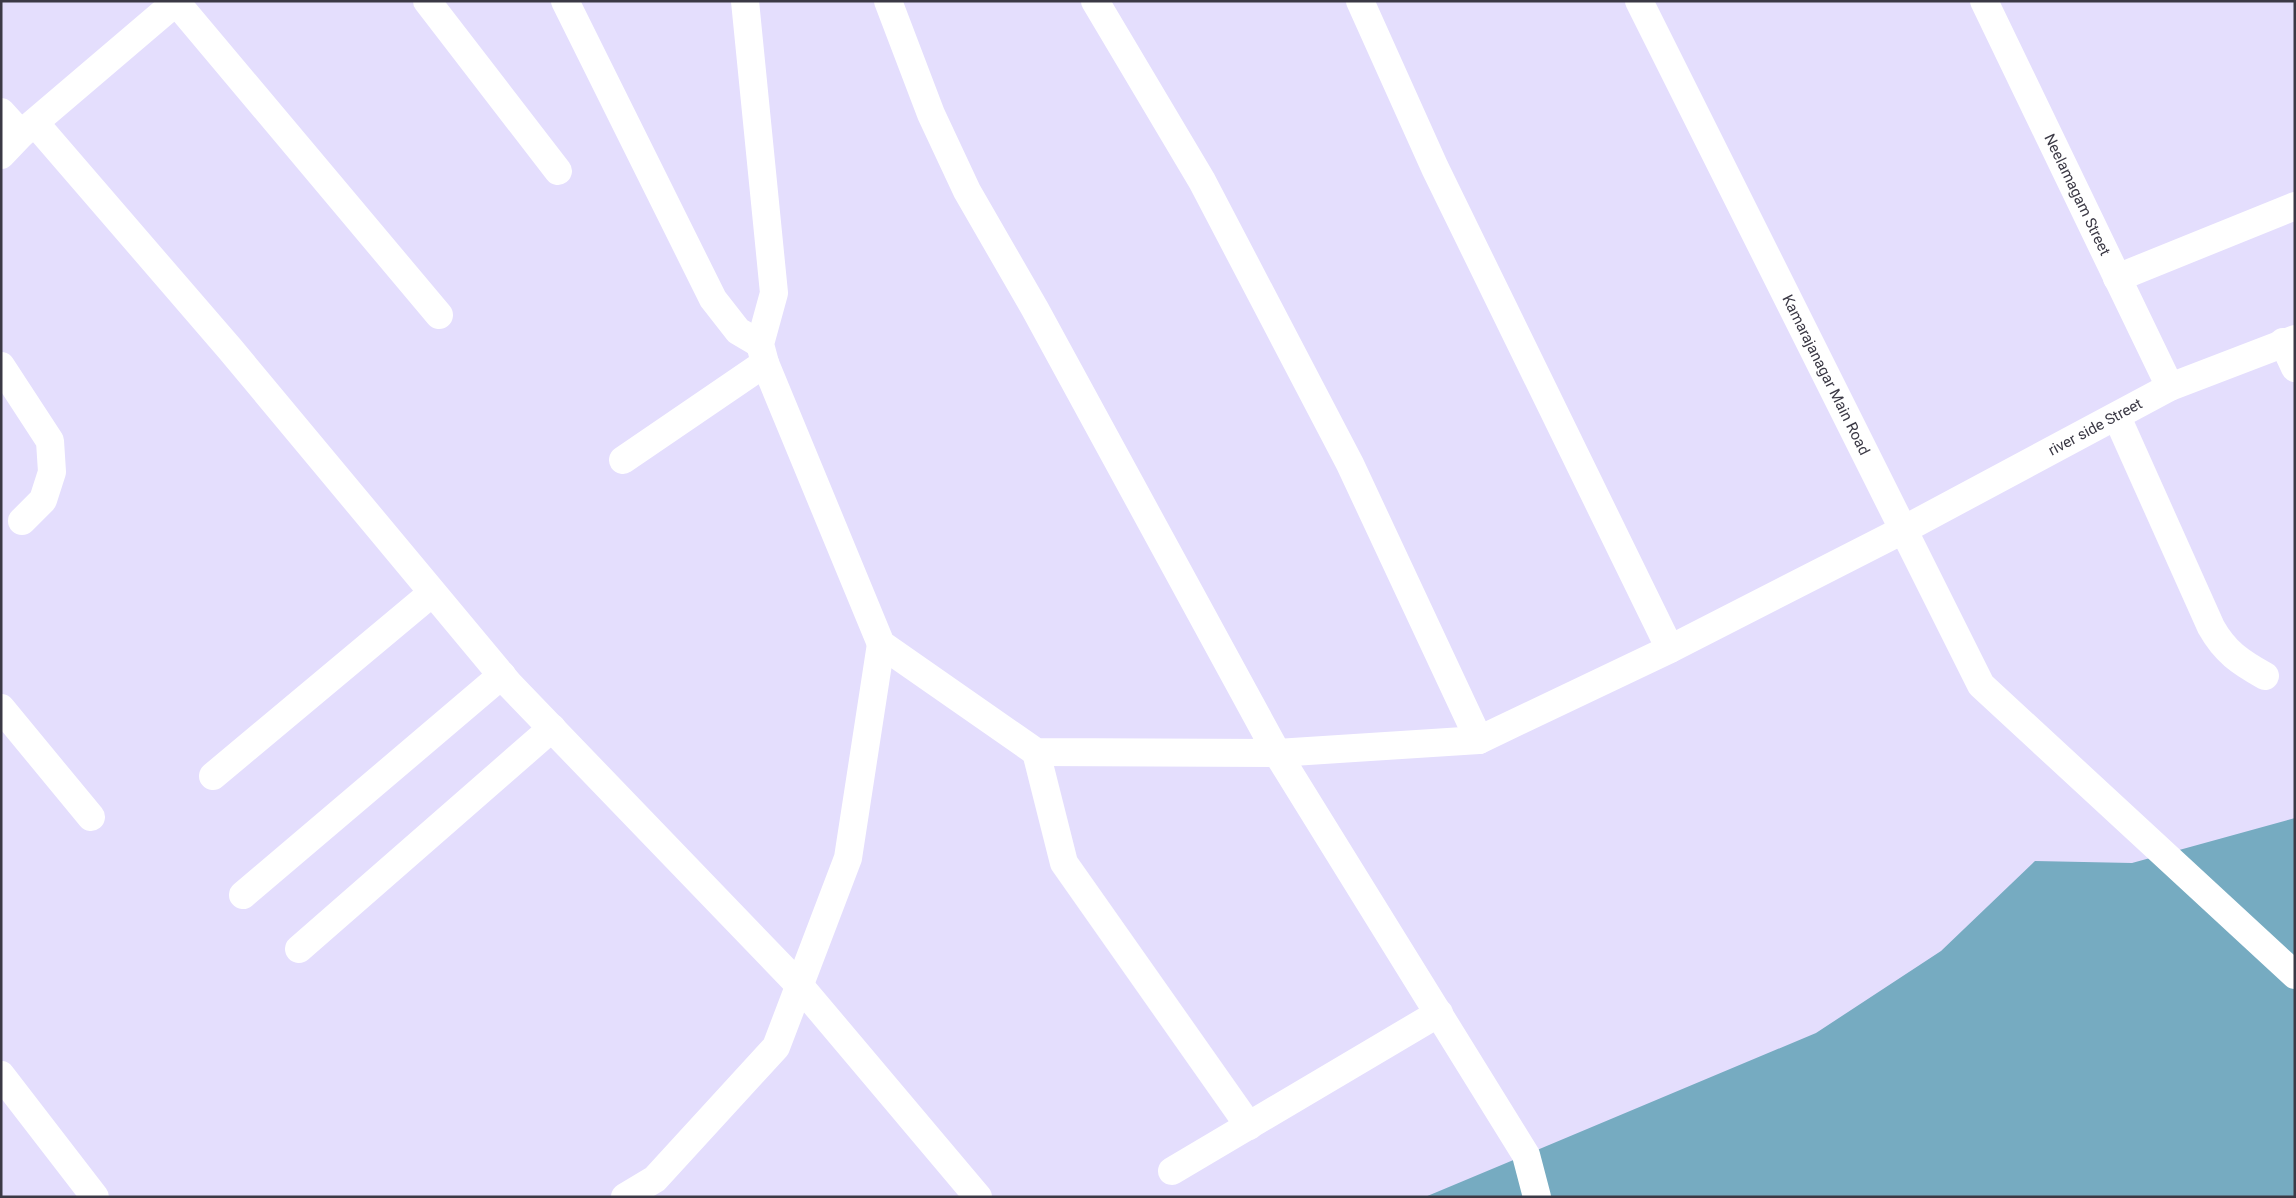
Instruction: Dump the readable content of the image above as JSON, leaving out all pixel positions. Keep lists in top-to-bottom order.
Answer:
{
  "streets": {
    "street": ["Neelamagam Street", "Kamarajanagar Main Road", "river side Street"]
  },
  "crossings": [
    ["Neelamagam Street", "river side Street"],
    ["Kamarajanagar Main Road", "river side Street"]
  ]
}
